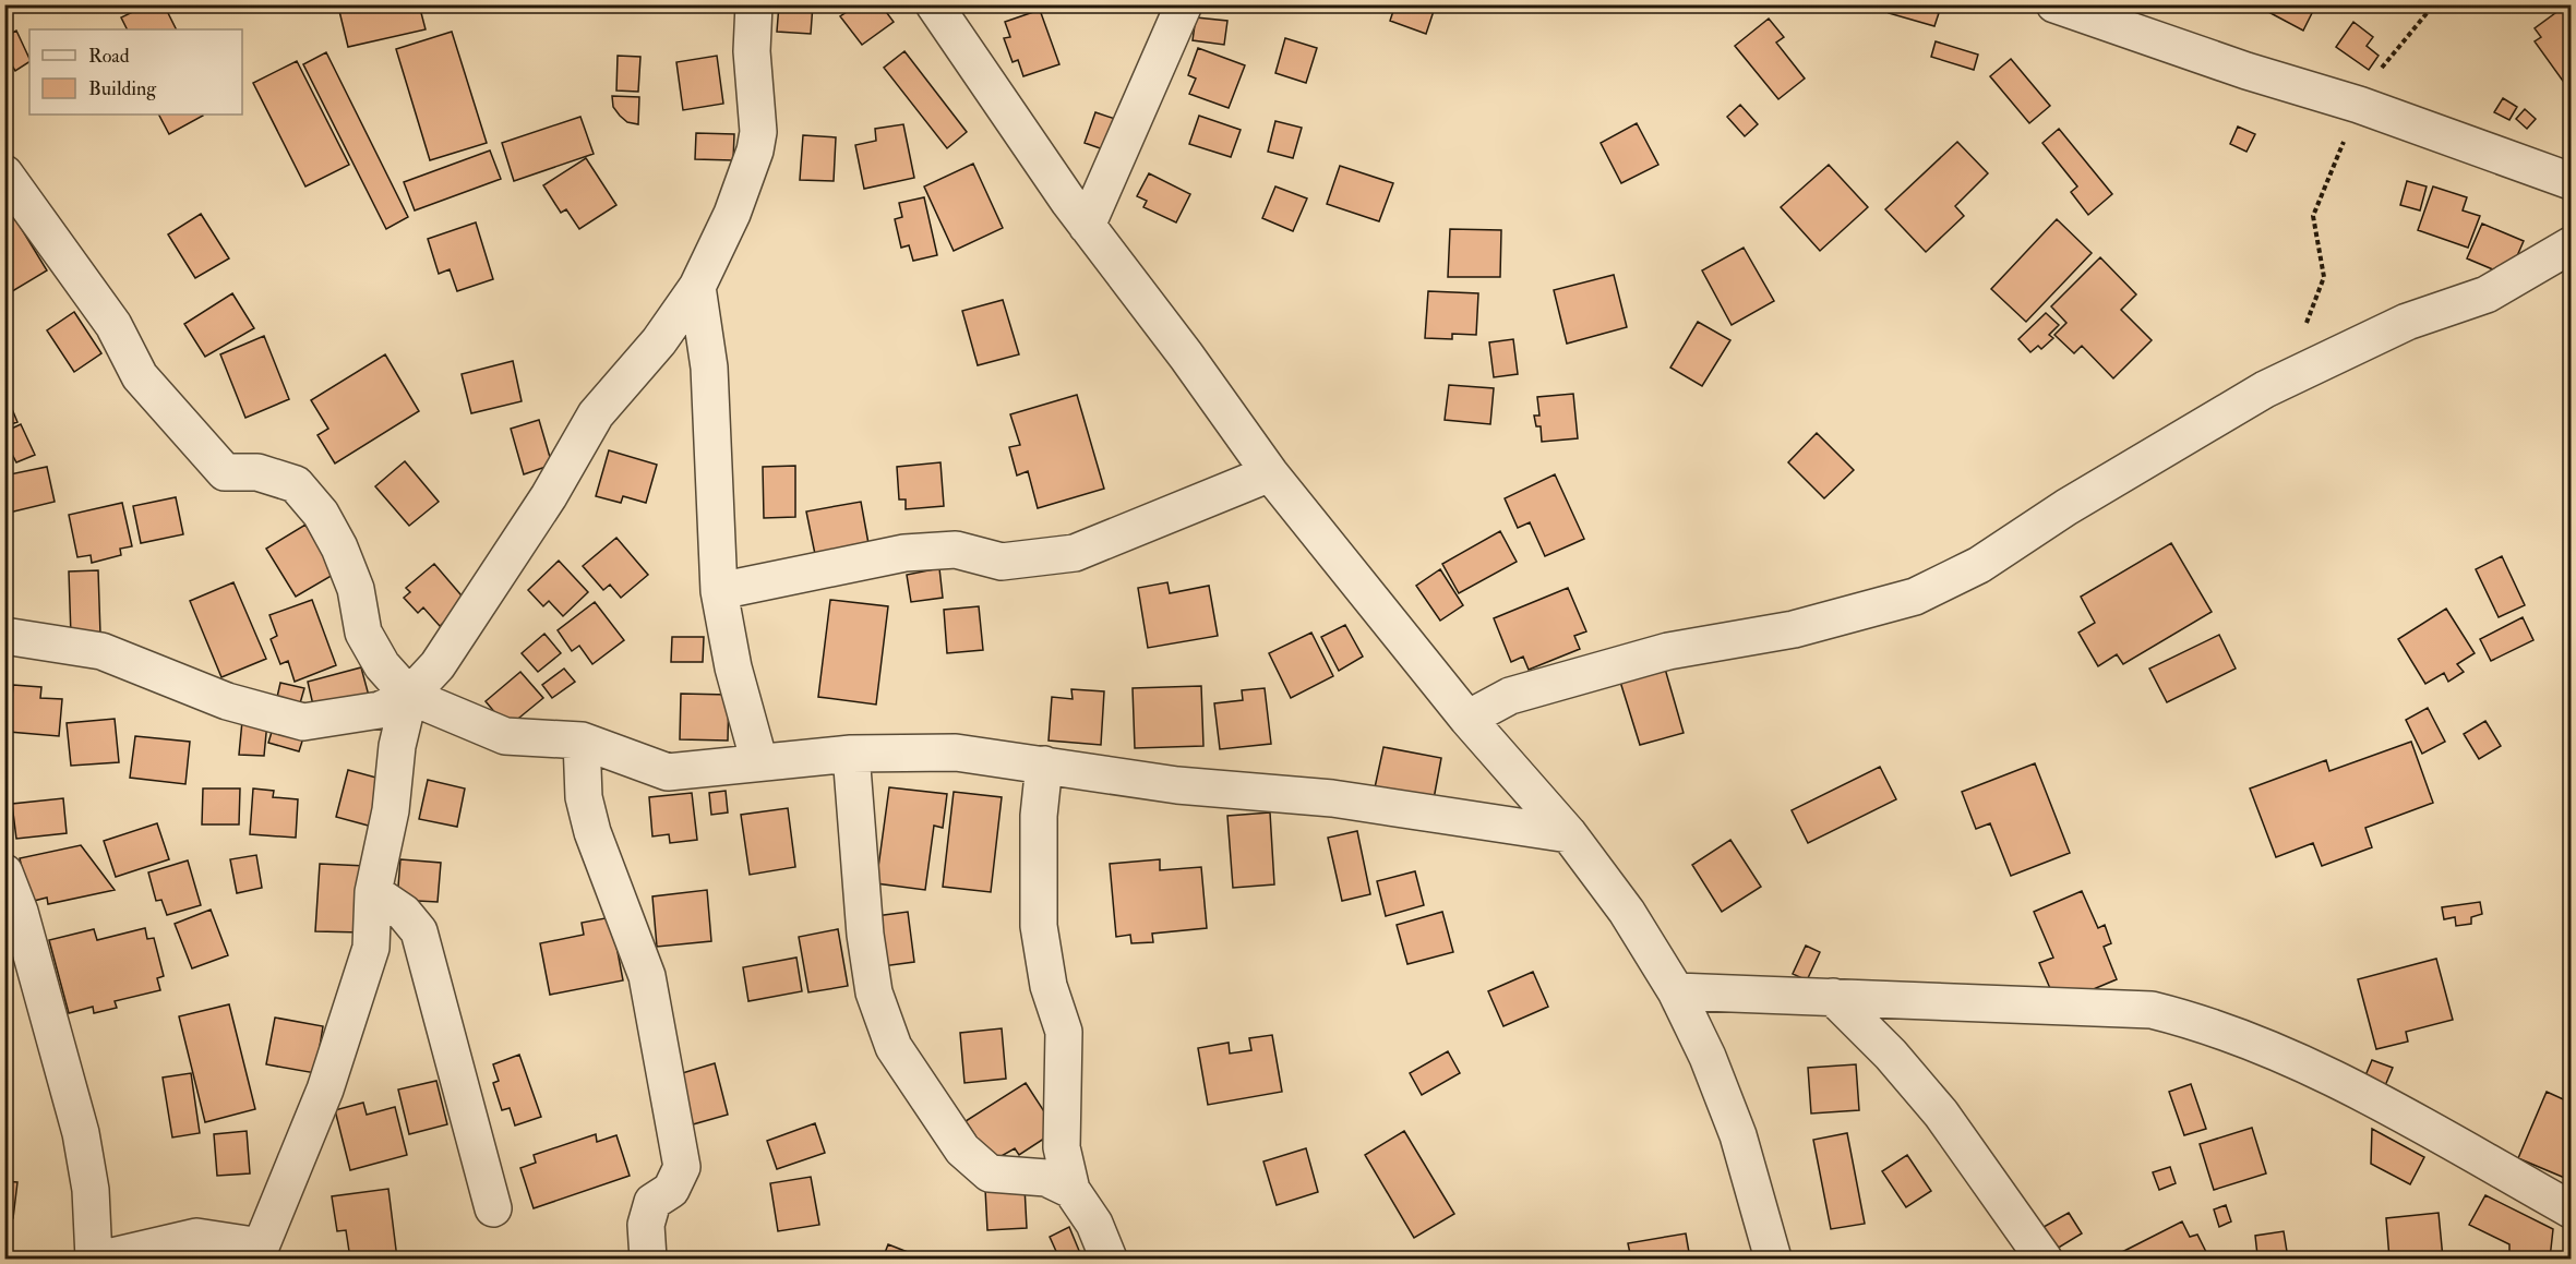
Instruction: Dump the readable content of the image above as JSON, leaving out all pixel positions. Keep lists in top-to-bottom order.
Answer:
{
  "legend": ["Road", "Building"]
}
